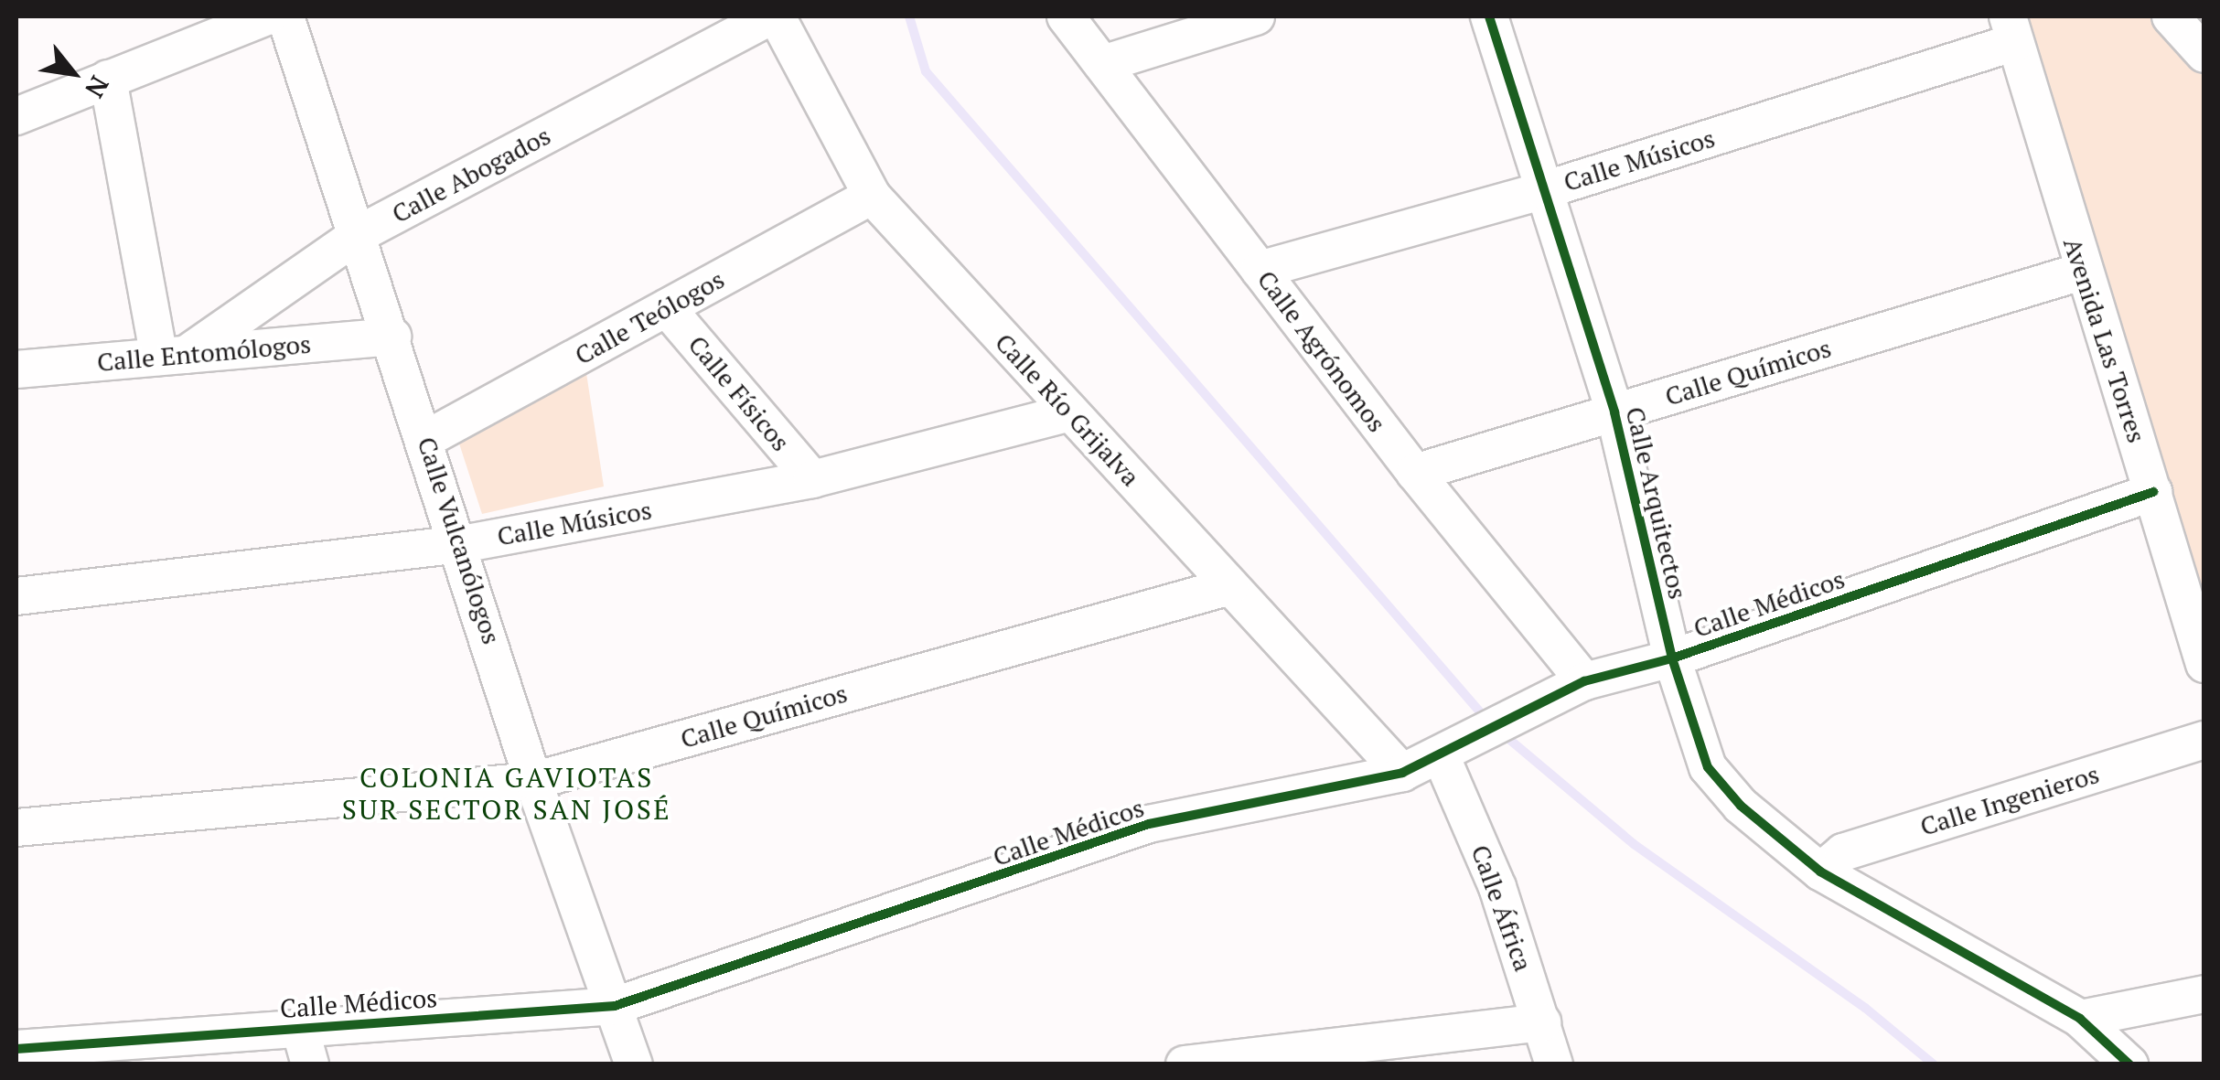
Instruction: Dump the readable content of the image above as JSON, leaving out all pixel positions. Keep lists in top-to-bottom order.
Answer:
{
  "streets": {
    "street": [
      "Calle Músicos",
      "Calle Abogados",
      "Calle Teólogos",
      "Avenida Las Torres",
      "Calle Agrónomos",
      "Calle Entomólogos",
      "Calle Químicos",
      "Calle Físicos",
      "Calle Río Grijalva",
      "Calle Arquitectos",
      "Calle Vulcanólogos",
      "Calle Médicos",
      "Calle Ingenieros",
      "Calle África"
    ]
  },
  "crossings": [
    ["Calle Músicos", "Avenida Las Torres"],
    ["Calle Músicos", "Calle Agrónomos"],
    ["Calle Músicos", "Calle Físicos"],
    ["Calle Músicos", "Calle Río Grijalva"],
    ["Calle Músicos", "Calle Arquitectos"],
    ["Calle Músicos", "Calle Vulcanólogos"],
    ["Calle Abogados", "Calle Entomólogos"],
    ["Calle Abogados", "Calle Vulcanólogos"],
    ["Calle Teólogos", "Calle Físicos"],
    ["Calle Teólogos", "Calle Río Grijalva"],
    ["Calle Teólogos", "Calle Vulcanólogos"],
    ["Avenida Las Torres", "Calle Químicos"],
    ["Avenida Las Torres", "Calle Médicos"],
    ["Calle Agrónomos", "Calle Químicos"],
    ["Calle Agrónomos", "Calle Médicos"],
    ["Calle Entomólogos", "Calle Vulcanólogos"],
    ["Calle Químicos", "Calle Río Grijalva"],
    ["Calle Químicos", "Calle Arquitectos"],
    ["Calle Químicos", "Calle Vulcanólogos"],
    ["Calle Río Grijalva", "Calle Médicos"],
    ["Calle Arquitectos", "Calle Médicos"],
    ["Calle Arquitectos", "Calle Ingenieros"],
    ["Calle Vulcanólogos", "Calle Médicos"],
    ["Calle Médicos", "Calle África"]
  ],
  "districts": ["COLONIA GAVIOTAS SUR SECTOR SAN JOSÉ"],
  "north": "bottom right"
}
